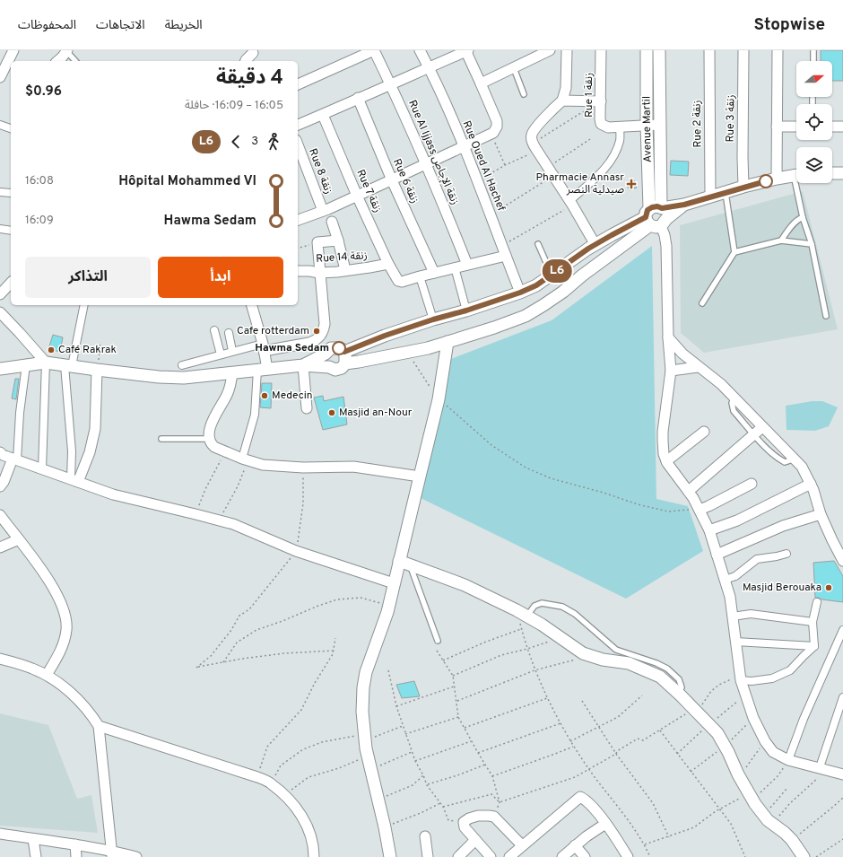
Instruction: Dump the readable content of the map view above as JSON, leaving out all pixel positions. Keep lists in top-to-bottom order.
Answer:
{
  "streets": {
    "street": [
      "Rue 1 زنقة",
      "Rue 3 زنقة",
      "Rue 2 زنقة",
      "Avenue Martil",
      "Rue Al Ijjass زنقة الإجاص",
      "Rue Oued Al Hachef",
      "Rue 8 زنقة",
      "Rue 6 زنقة",
      "Rue 7 زنقة",
      "Rue 14 زنقة"
    ]
  },
  "crossings": [
    ["Rue 1 زنقة", "Avenue Martil"],
    ["Rue 7 زنقة", "Rue 14 زنقة"]
  ],
  "places": {
    "health": ["Pharmacie Annasr صيدلية النصر"],
    "other": [
      "Cafe rotterdam",
      "Hawma Sedam",
      "Café Rakrak",
      "Medecin",
      "Masjid an-Nour",
      "Masjid Berouaka"
    ]
  },
  "lines": ["bus line L6"],
  "north": "right",
  "page": {
    "header": "Stopwise",
    "nav": ["الخريطة", "الاتجاهات", "المحفوظات"],
    "on_map": "L6",
    "heading": ["4 دقيقة", "16:05 – 16:09 · حافلة", "$0.96"],
    "legs": ["3", "L6"],
    "list": [
      {
        "name": "Hôpital Mohammed VI",
        "value": "16:08"
      },
      {
        "name": "Hawma Sedam",
        "value": "16:09"
      }
    ],
    "buttons": ["ابدأ", "التذاكر"]
  }
}
